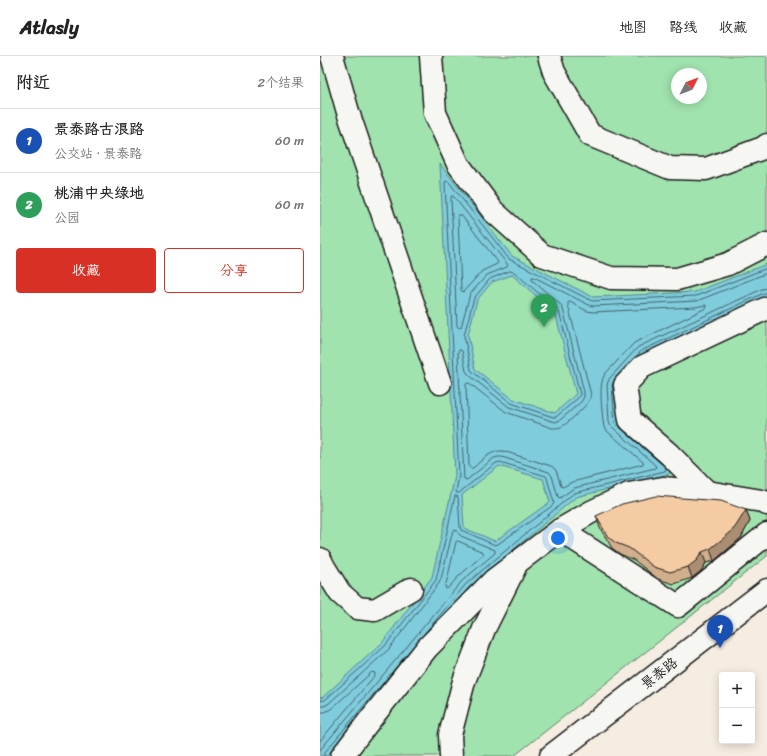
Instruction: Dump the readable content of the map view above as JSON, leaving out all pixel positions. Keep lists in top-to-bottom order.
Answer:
{
  "streets": {
    "street": ["景泰路"]
  },
  "north": "top right",
  "page": {
    "header": "Atlasly",
    "nav": ["地图", "路线", "收藏"],
    "heading": ["附近", "2个结果"],
    "list": [
      {
        "mark": "1",
        "name": "景泰路古浪路",
        "note": "公交站 · 景泰路",
        "value": "60 m"
      },
      {
        "mark": "2",
        "name": "桃浦中央绿地",
        "note": "公园",
        "value": "60 m"
      }
    ],
    "buttons": ["收藏", "分享"],
    "pins": ["2", "1"],
    "map_buttons": ["+", "−"]
  }
}
